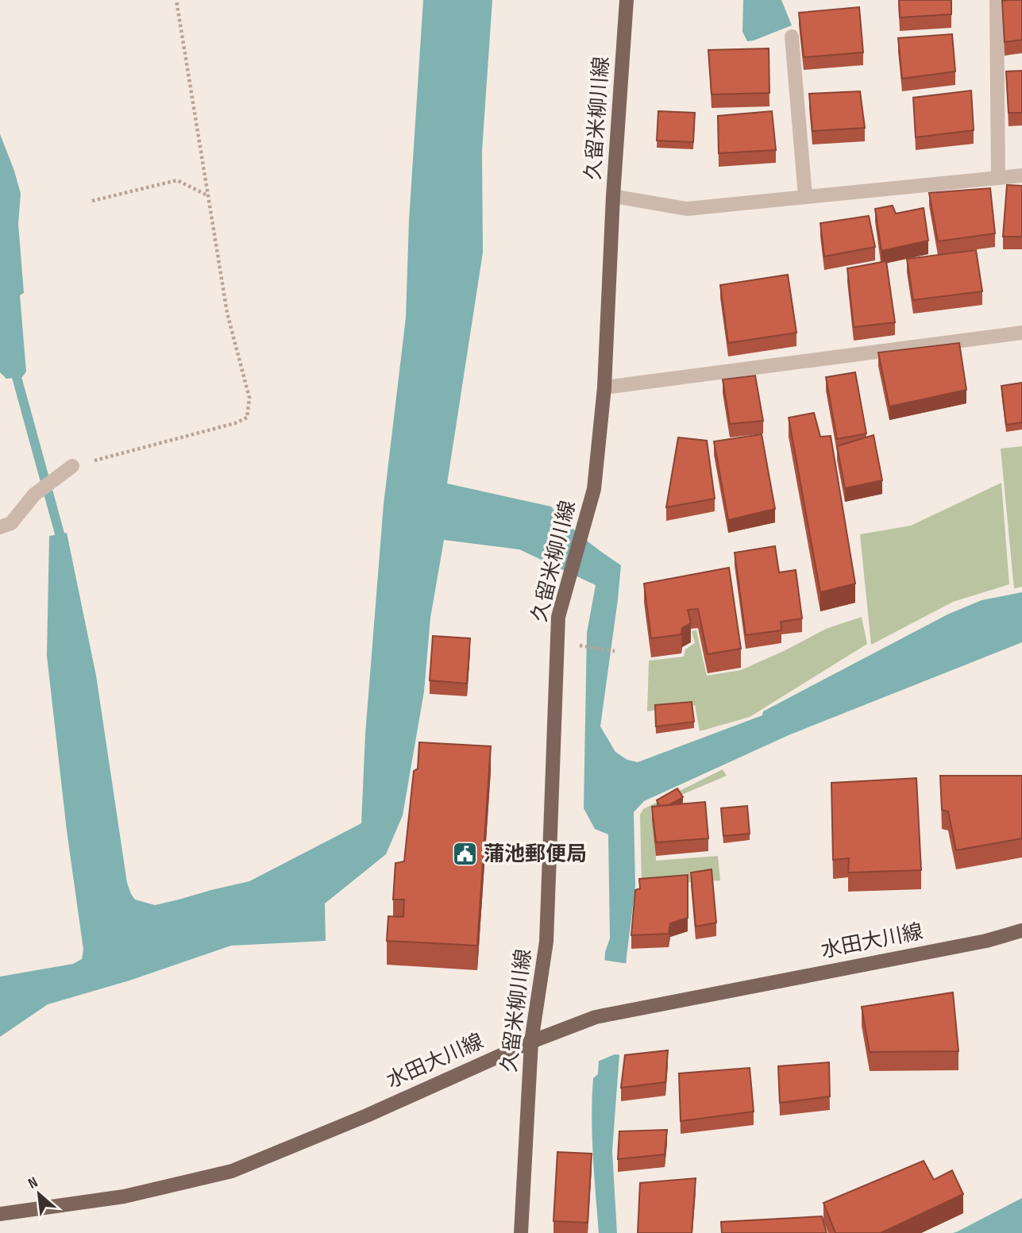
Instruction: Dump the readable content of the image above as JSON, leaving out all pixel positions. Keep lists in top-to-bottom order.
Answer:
{
  "streets": {
    "main road": ["久留米柳川線", "水田大川線"]
  },
  "crossings": [
    ["久留米柳川線", "水田大川線"]
  ],
  "places": {
    "public building": ["蒲池郵便局"]
  },
  "north": "top left"
}
